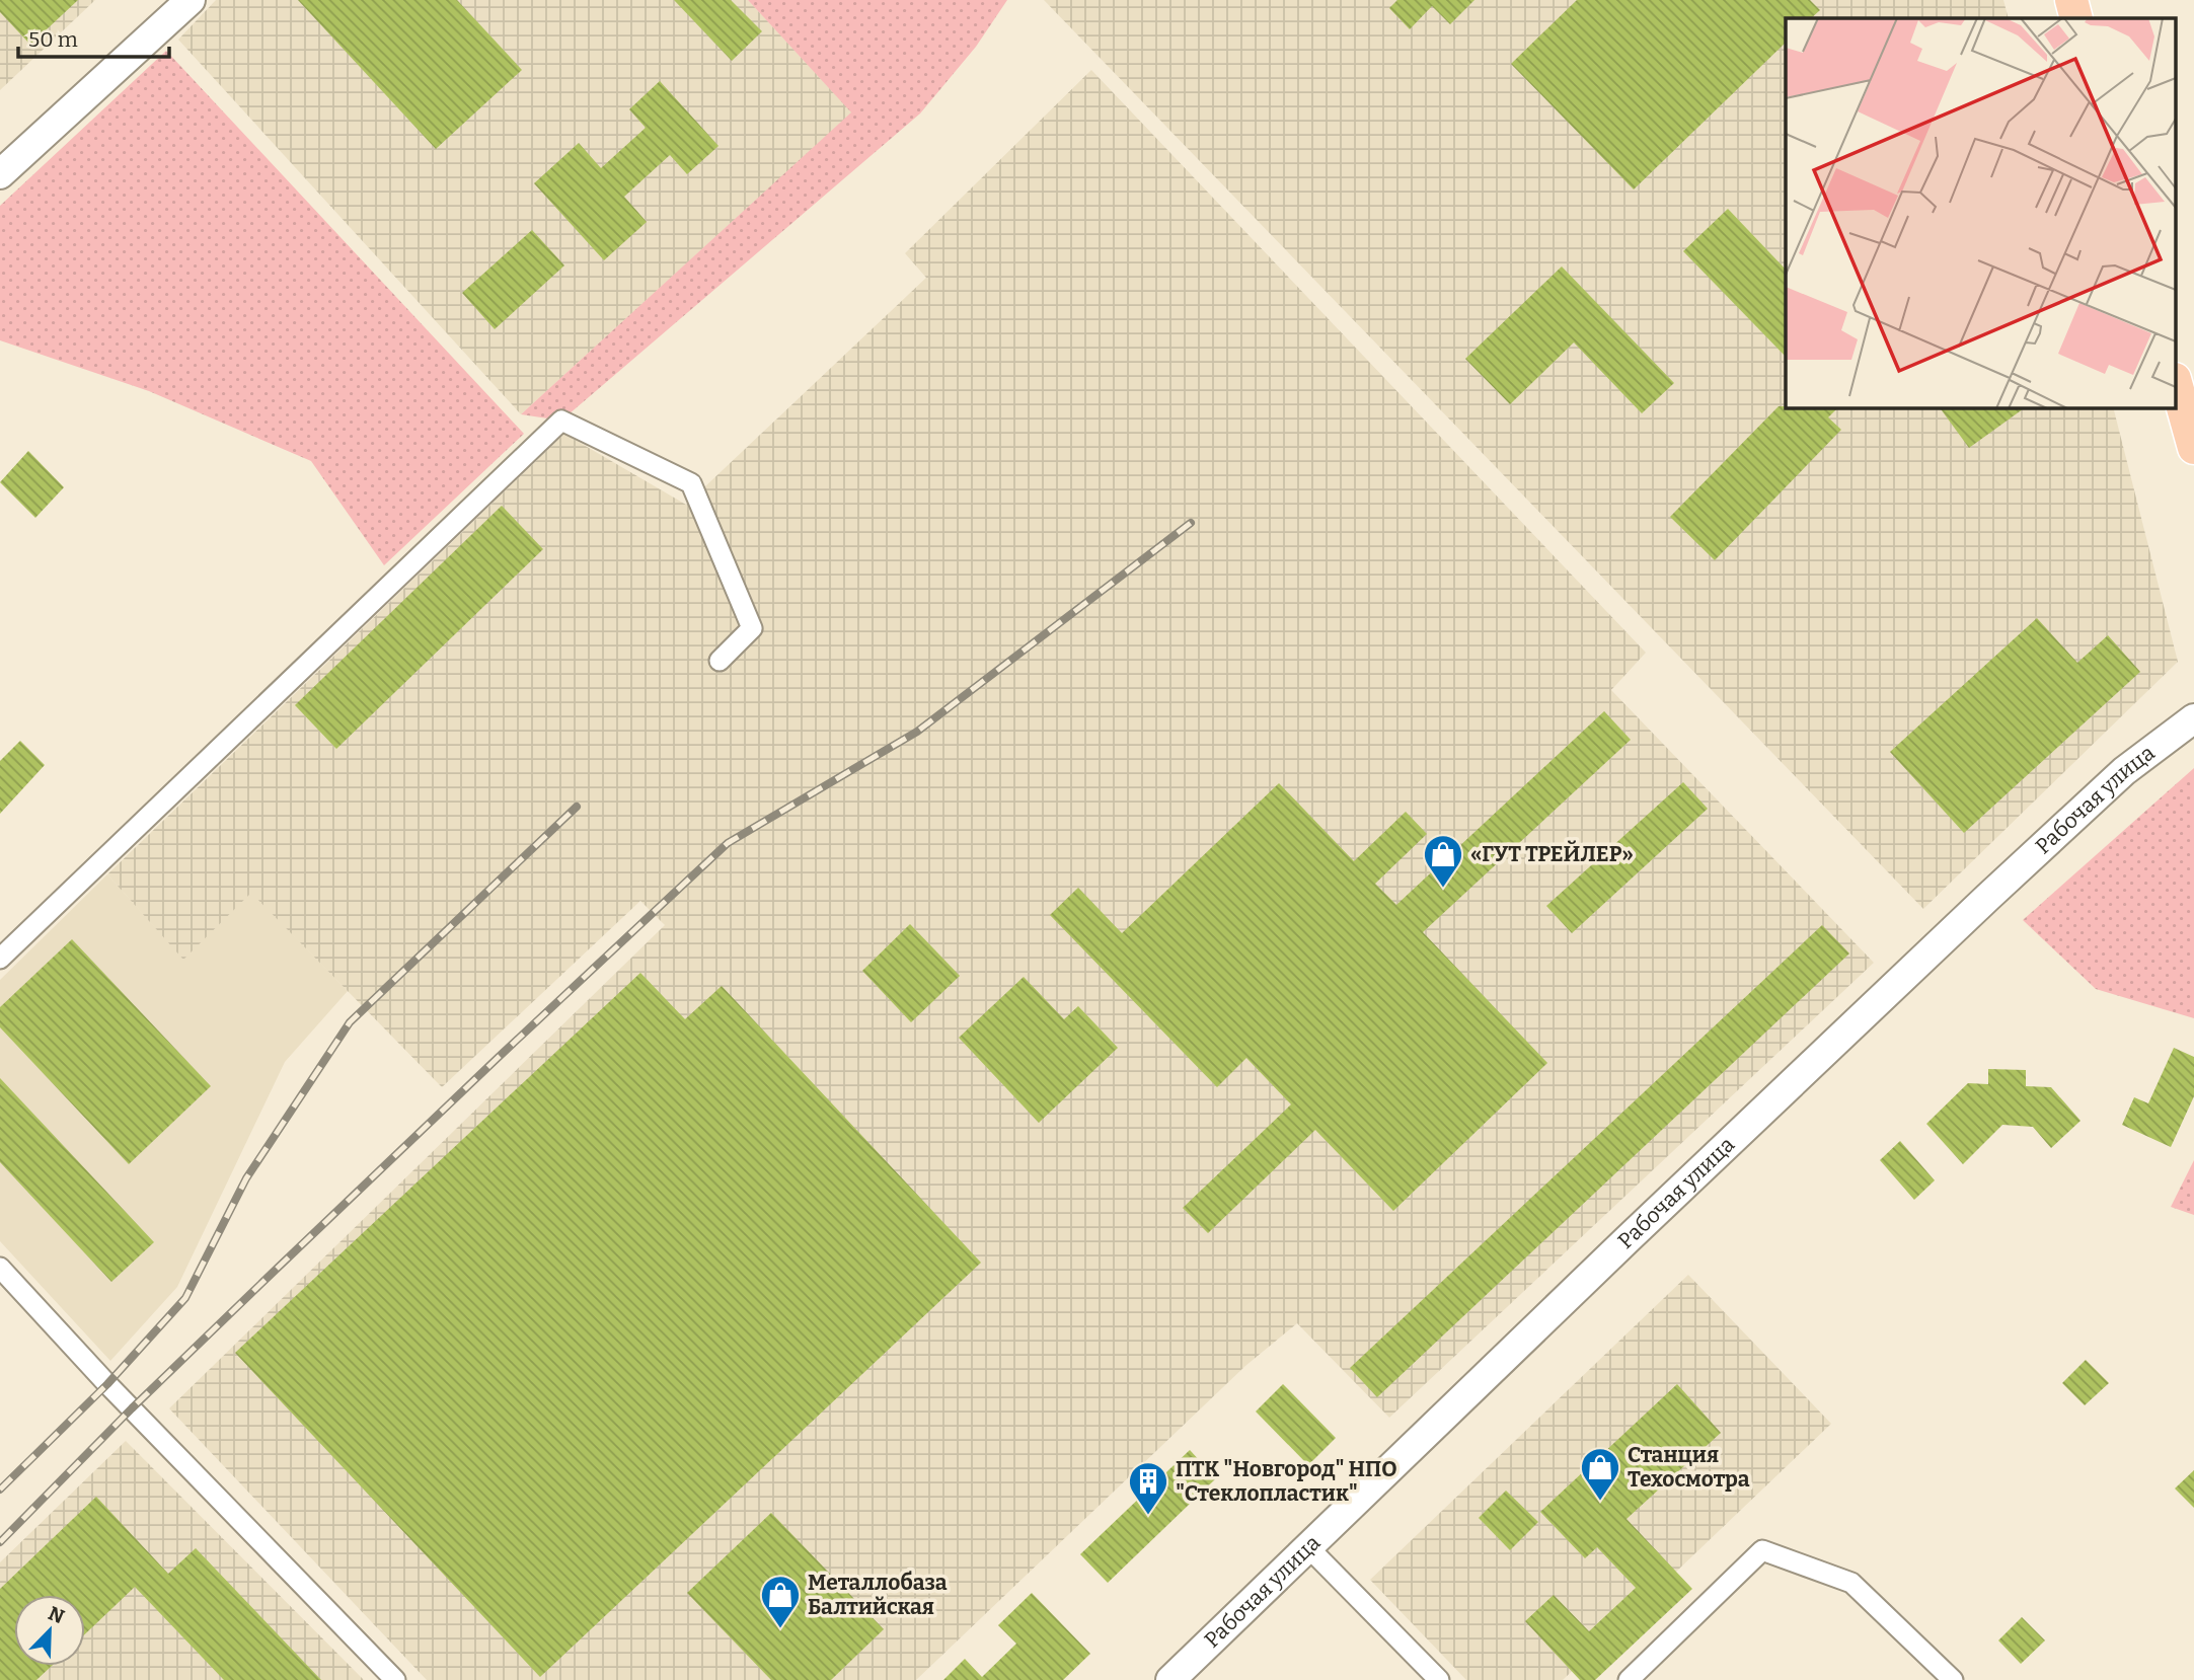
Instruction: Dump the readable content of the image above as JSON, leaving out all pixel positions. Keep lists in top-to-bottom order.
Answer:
{
  "streets": {
    "main road": ["Рабочая улица"]
  },
  "places": {
    "shop": ["«ГУТ ТРЕЙЛЕР»", "Станция Техосмотра", "Металлобаза Балтийская"],
    "building": ["ПТК \"Новгород\" НПО \"Стеклопластик\""]
  },
  "scale_bar": "50 m",
  "north": "top right"
}
